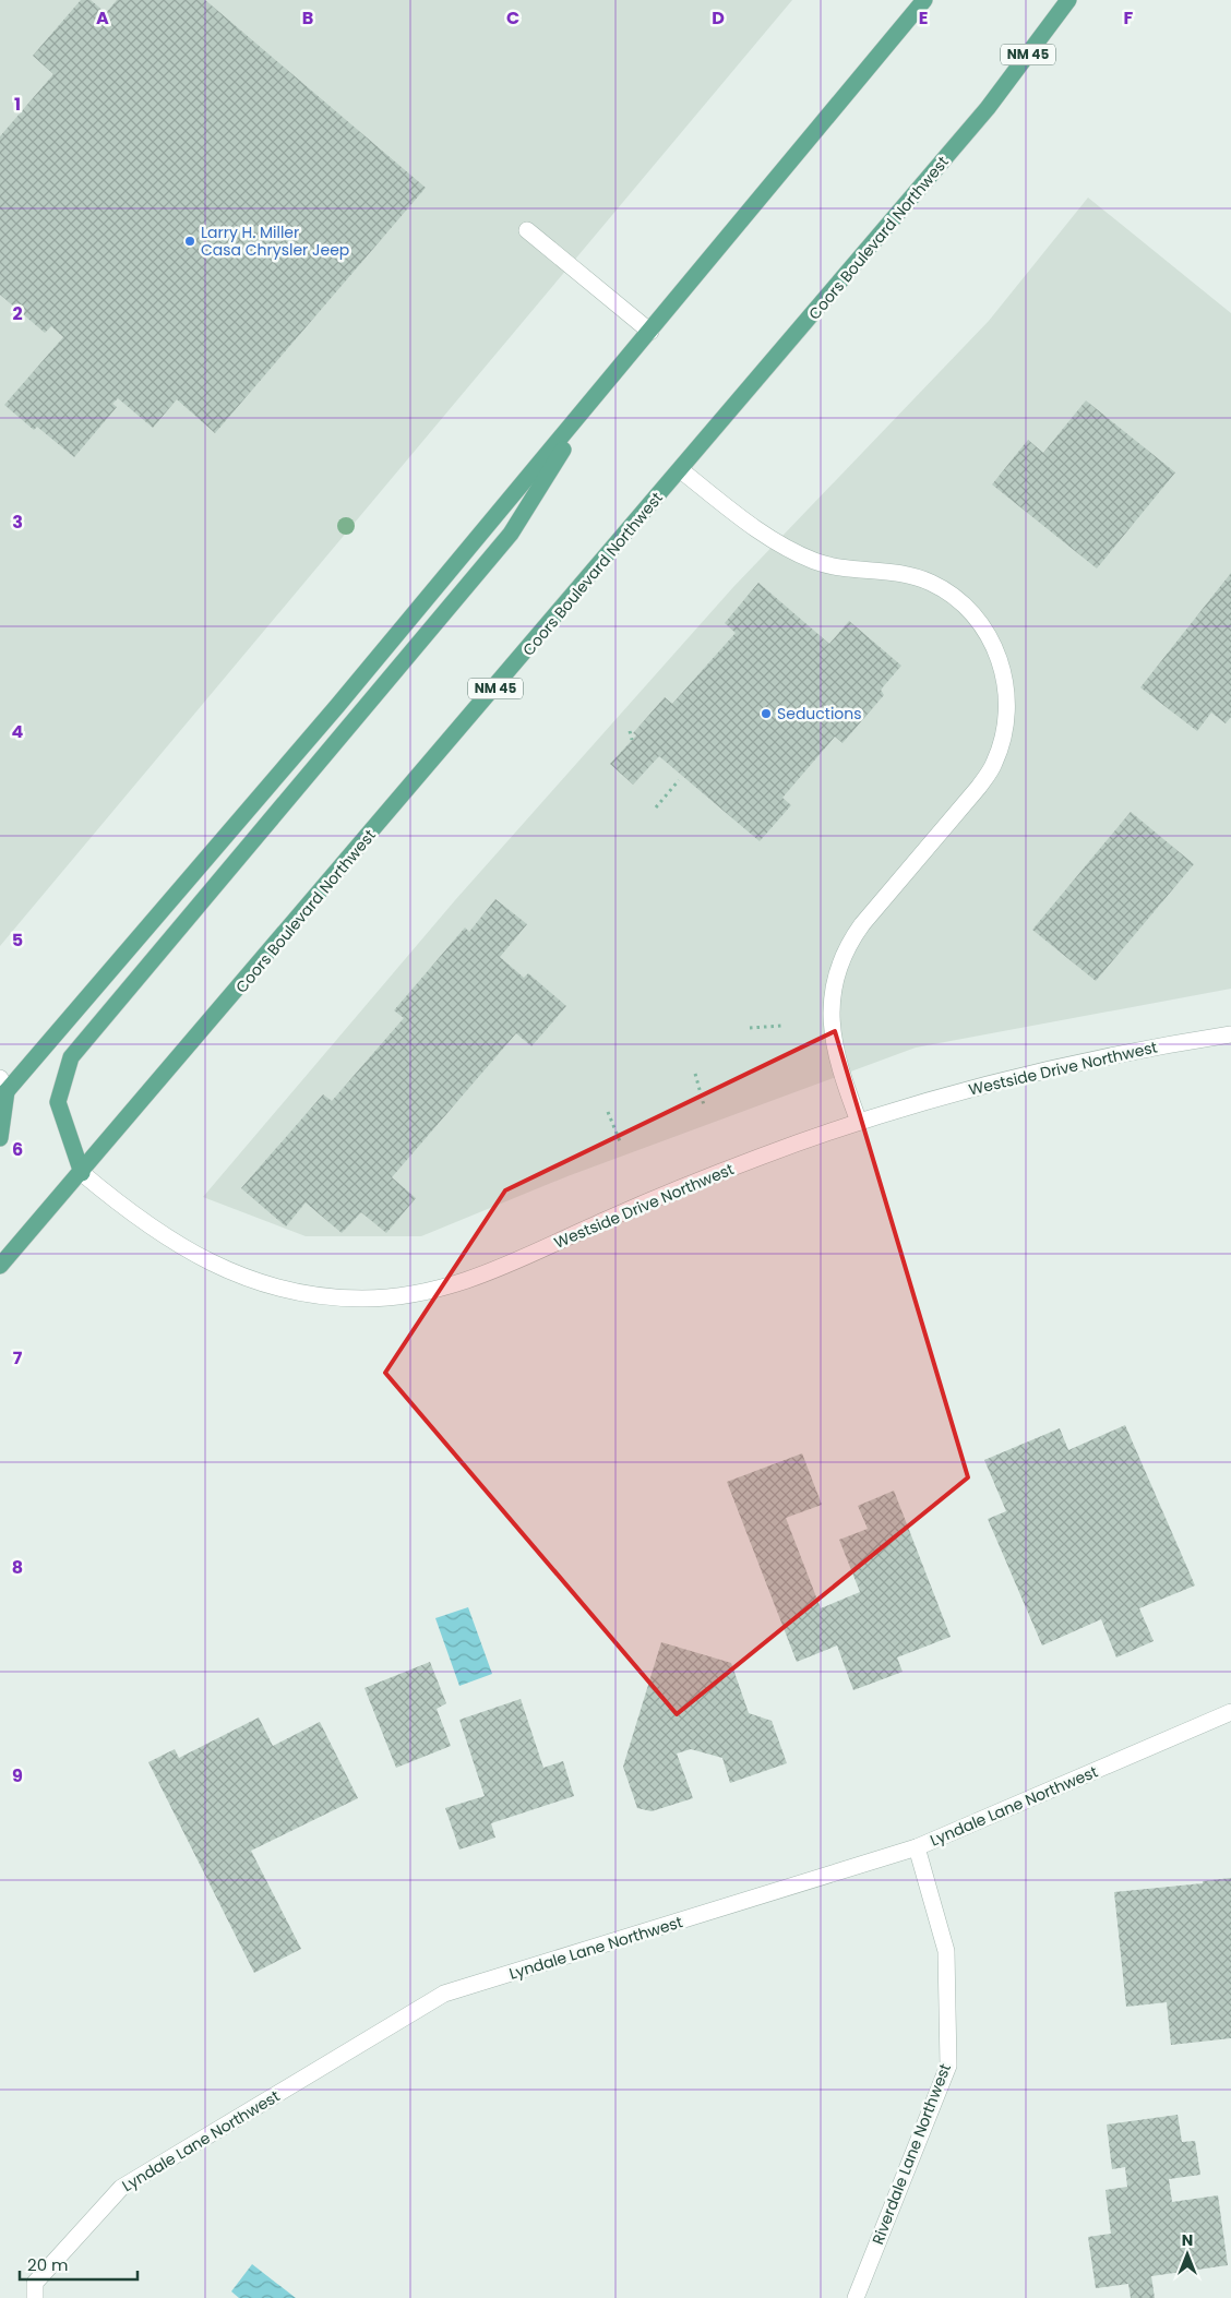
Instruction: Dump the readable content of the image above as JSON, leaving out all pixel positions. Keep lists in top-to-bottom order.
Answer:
{
  "streets": {
    "main road": ["NM 45", "Coors Boulevard Northwest"],
    "street": ["Westside Drive Northwest", "Lyndale Lane Northwest", "Riverdale Lane Northwest"]
  },
  "crossings": [
    ["Coors Boulevard Northwest", "Westside Drive Northwest"],
    ["Lyndale Lane Northwest", "Riverdale Lane Northwest"]
  ],
  "places": ["Larry H. Miller Casa Chrysler Jeep", "Seductions"],
  "scale_bar": "20 m",
  "north": "top",
  "grid": {
    "columns": [
      "A",
      "B",
      "C",
      "D",
      "E",
      "F"
    ],
    "rows": [
      "1",
      "2",
      "3",
      "4",
      "5",
      "6",
      "7",
      "8",
      "9"
    ]
  }
}
